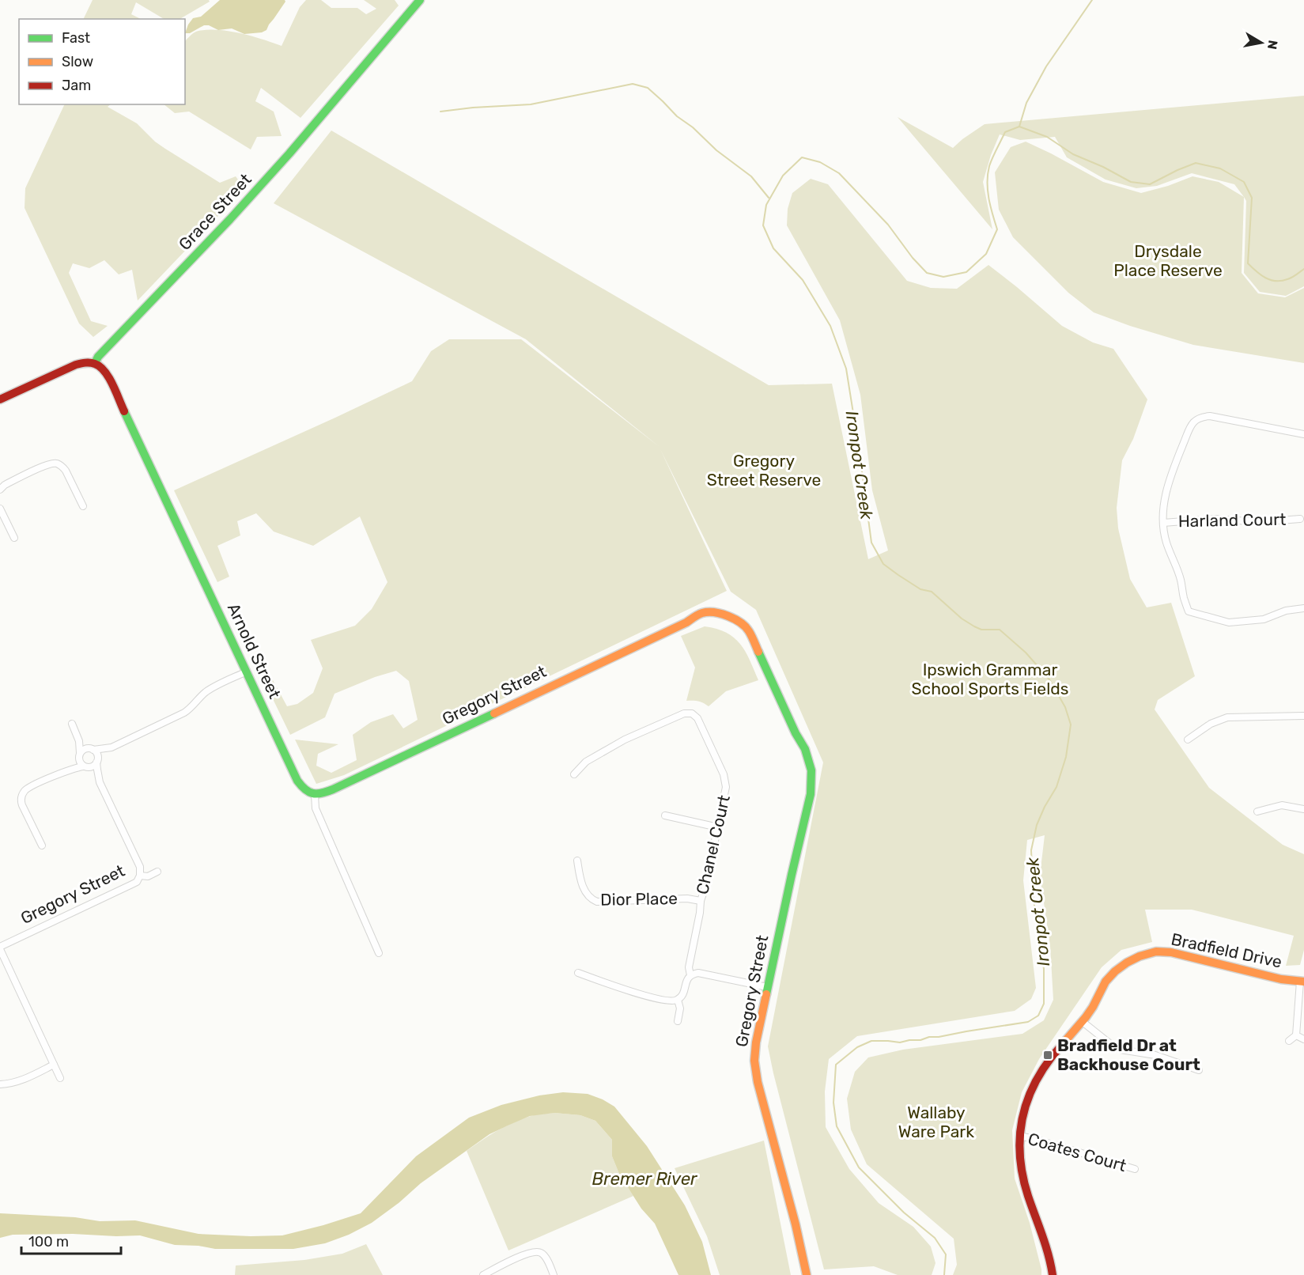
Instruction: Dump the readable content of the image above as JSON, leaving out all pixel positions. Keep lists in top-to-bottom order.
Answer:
{
  "streets": {
    "main road": [
      "Grace Street",
      "Arnold Street",
      "Gregory Street",
      "Bradfield Drive"
    ],
    "street": [
      "Harland Court",
      "Chanel Court",
      "Dior Place",
      "Coates Court"
    ]
  },
  "crossings": [
    ["Grace Street", "Arnold Street"],
    ["Arnold Street", "Gregory Street"],
    ["Chanel Court", "Dior Place"],
    ["Bradfield Drive", "Coates Court"]
  ],
  "water": ["Ironpot Creek", "Bremer River"],
  "parks": [
    "Drysdale Place Reserve",
    "Gregory Street Reserve",
    "Ipswich Grammar School Sports Fields",
    "Wallaby Ware Park"
  ],
  "places": {
    "transit": ["Bradfield Dr at Backhouse Court"]
  },
  "legend": ["Fast", "Slow", "Jam"],
  "scale_bar": "100 m",
  "north": "right"
}
